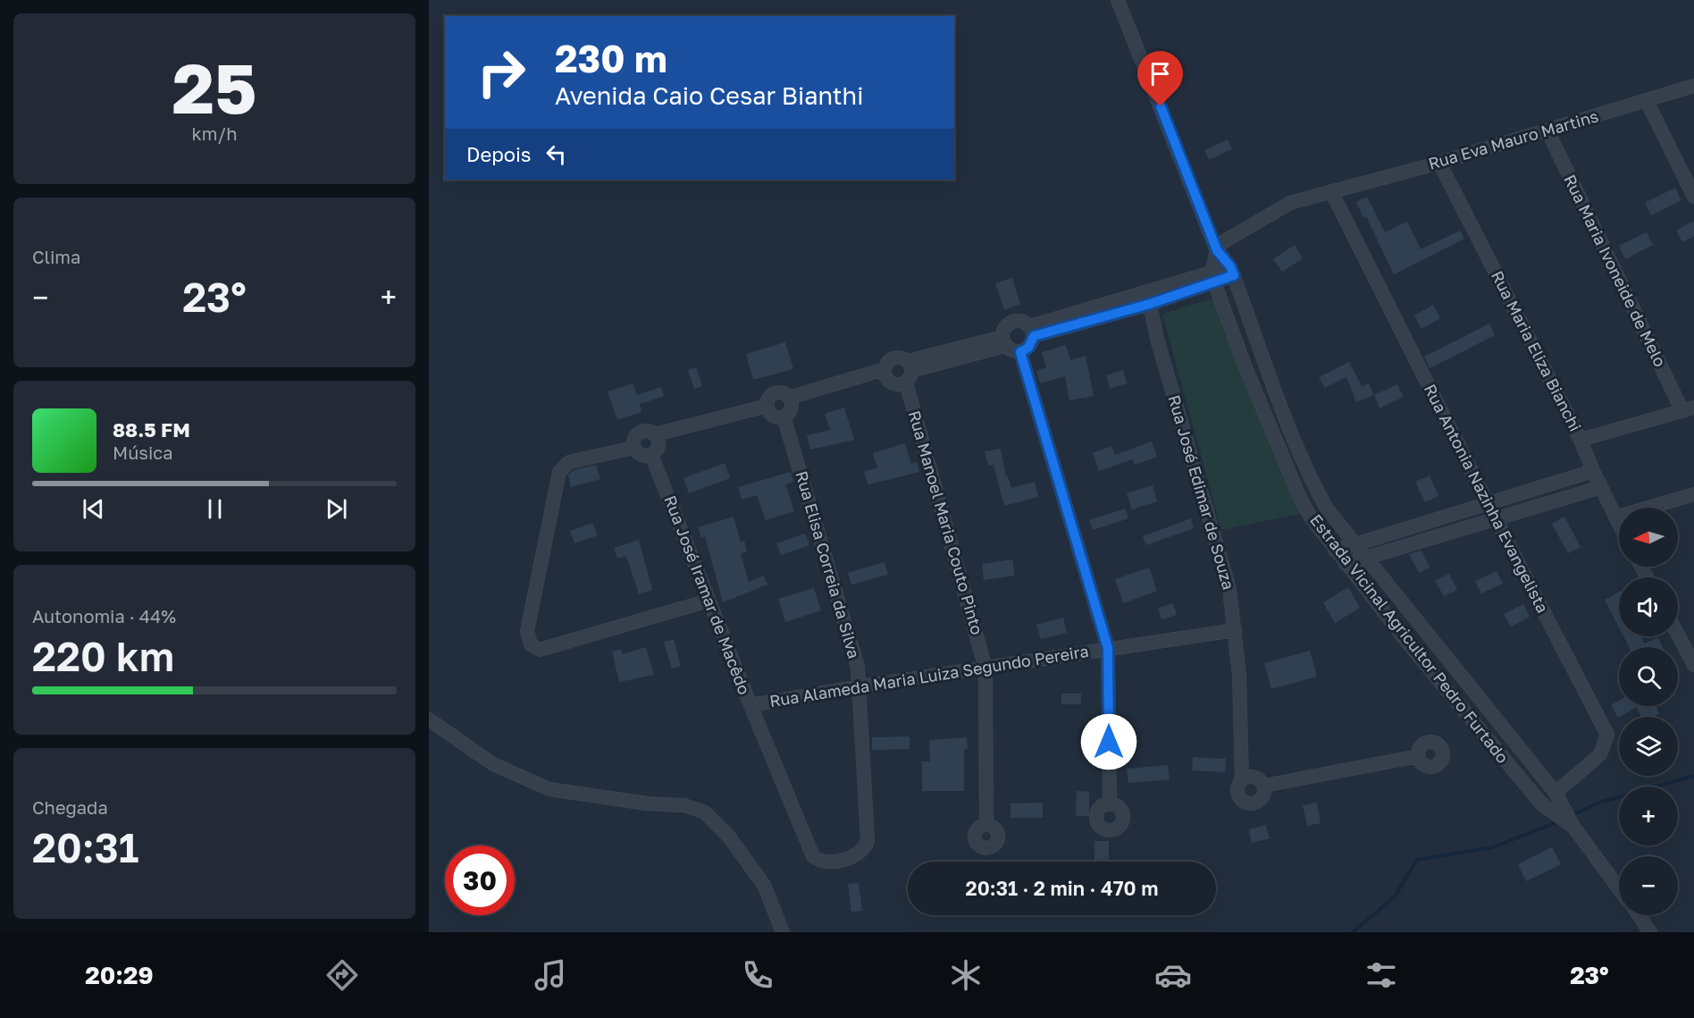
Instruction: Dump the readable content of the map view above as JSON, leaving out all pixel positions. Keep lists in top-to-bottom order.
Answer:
{
  "streets": {
    "street": [
      "Rua Eva Mauro Martins",
      "Rua Maria Ivoneide de Melo",
      "Rua Maria Eliza Bianchi",
      "Rua José Edimar de Souza",
      "Rua Antonia Nazinha Evangelista",
      "Rua Manoel Maria Couto Pinto",
      "Rua Elisa Correia da Silva",
      "Rua José Iramar de Macêdo",
      "Estrada Vicinal Agricultor Pedro Furtado",
      "Rua Alameda Maria Luiza Segundo Pereira"
    ]
  },
  "crossings": [
    ["Rua Eva Mauro Martins", "Rua Maria Ivoneide de Melo"],
    ["Rua Eva Mauro Martins", "Rua Maria Eliza Bianchi"],
    ["Rua Eva Mauro Martins", "Rua Antonia Nazinha Evangelista"],
    ["Rua Eva Mauro Martins", "Estrada Vicinal Agricultor Pedro Furtado"],
    ["Rua José Edimar de Souza", "Rua Alameda Maria Luiza Segundo Pereira"],
    ["Rua Antonia Nazinha Evangelista", "Estrada Vicinal Agricultor Pedro Furtado"],
    ["Rua Manoel Maria Couto Pinto", "Rua Alameda Maria Luiza Segundo Pereira"],
    ["Rua Elisa Correia da Silva", "Rua José Iramar de Macêdo"],
    ["Rua Elisa Correia da Silva", "Rua Alameda Maria Luiza Segundo Pereira"],
    ["Rua José Iramar de Macêdo", "Rua Alameda Maria Luiza Segundo Pereira"]
  ],
  "north": "left",
  "page": {
    "tile": [
      ["25", "km/h"],
      "Clima",
      ["Autonomia · 44%", "220 km"],
      ["Chegada", "20:31"]
    ],
    "turn": ["230 m", "Avenida Caio Cesar Bianthi"],
    "then": "Depois",
    "heat": ["−", "23°", "+"],
    "song": ["88.5 FM", "Música"],
    "map_buttons": ["+", "−"],
    "limit": "30",
    "trip": "20:31 · 2 min · 470 m",
    "tabs": ["20:29", "23°"]
  }
}
